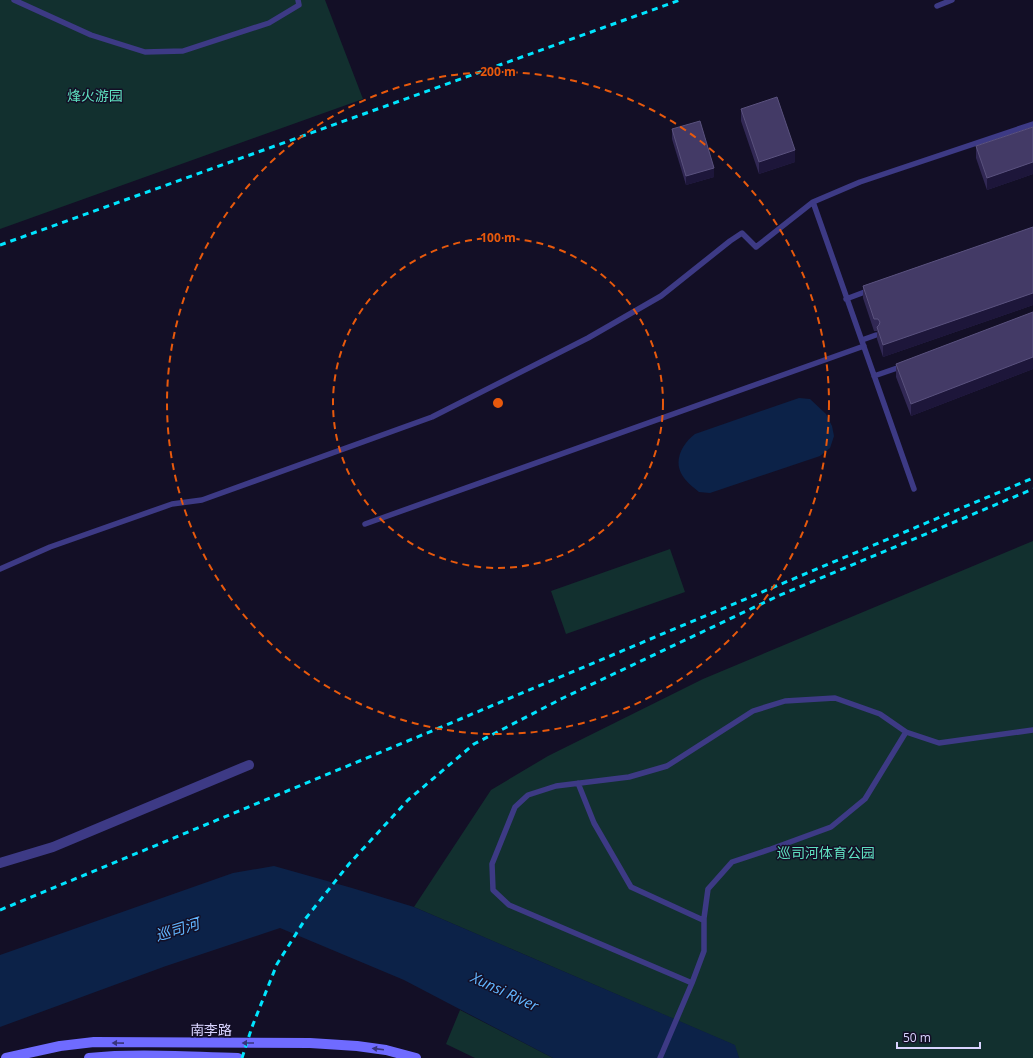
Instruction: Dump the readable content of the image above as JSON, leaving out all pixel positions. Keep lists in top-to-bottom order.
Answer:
{
  "streets": {
    "main road": ["南李路"]
  },
  "water": ["巡司河", "Xunsi River"],
  "parks": ["烽火游园", "巡司河体育公园"],
  "scale_bar": "50 m",
  "rings": ["200 m", "100 m"]
}
